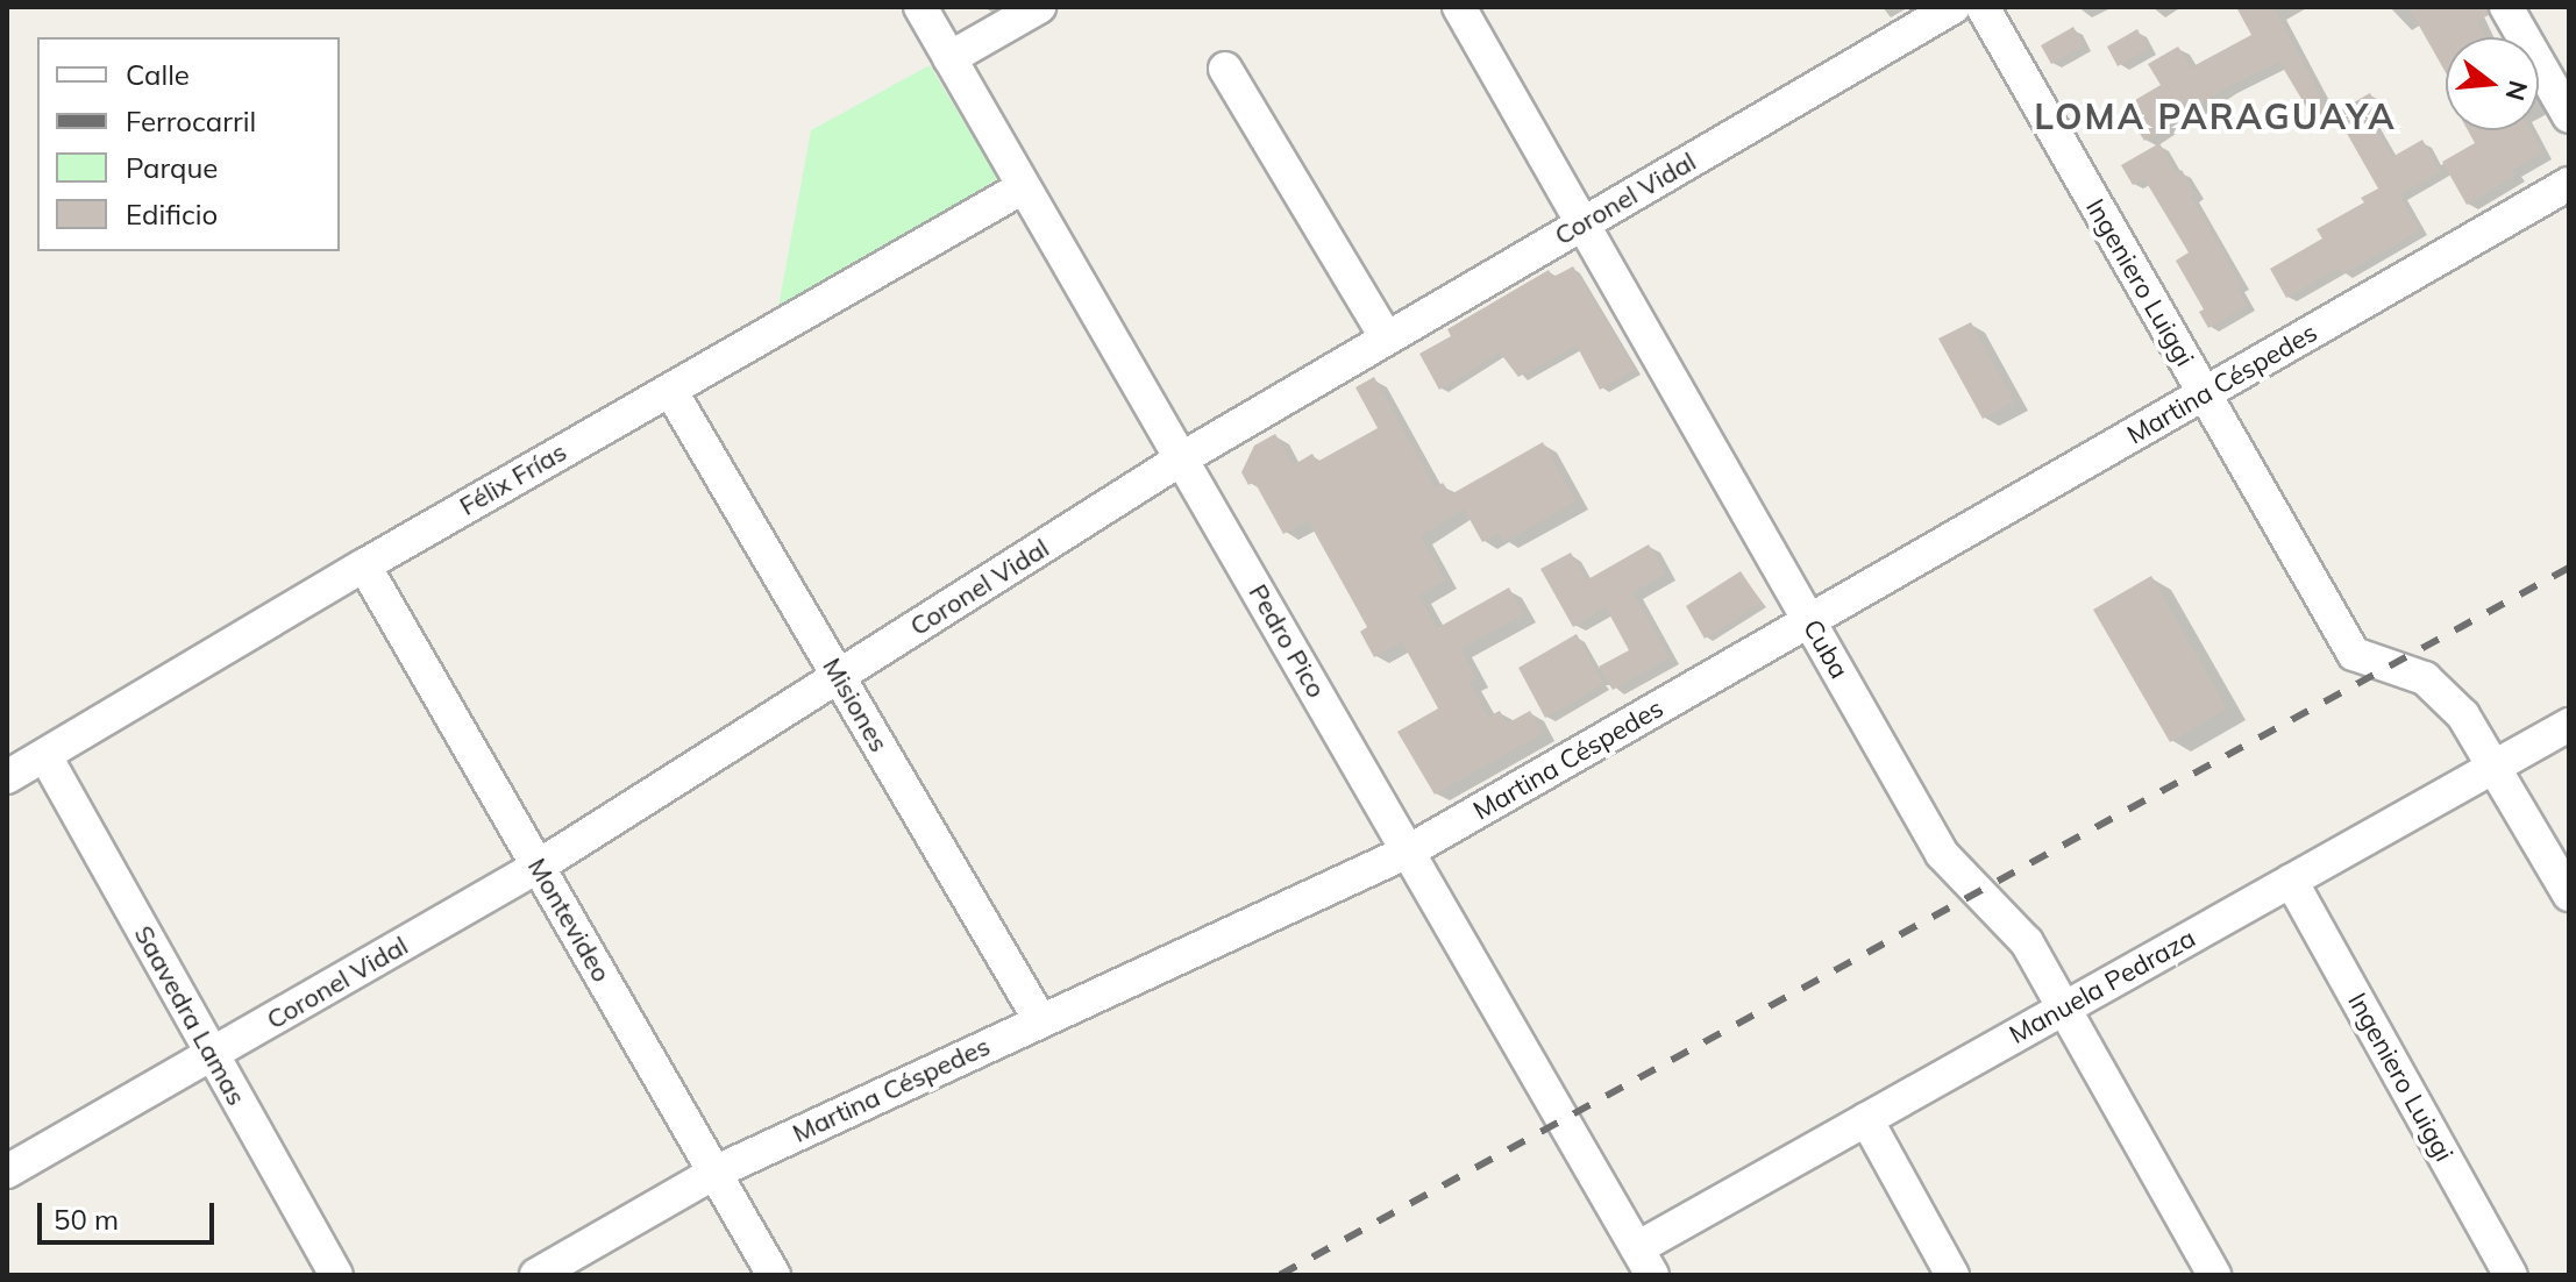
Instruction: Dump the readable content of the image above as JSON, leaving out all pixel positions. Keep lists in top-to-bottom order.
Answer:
{
  "streets": {
    "street": [
      "Coronel Vidal",
      "Ingeniero Luiggi",
      "Martina Céspedes",
      "Félix Frías",
      "Pedro Pico",
      "Cuba",
      "Misiones",
      "Montevideo",
      "Manuela Pedraza",
      "Saavedra Lamas"
    ]
  },
  "crossings": [
    ["Coronel Vidal", "Pedro Pico"],
    ["Coronel Vidal", "Cuba"],
    ["Coronel Vidal", "Misiones"],
    ["Coronel Vidal", "Montevideo"],
    ["Coronel Vidal", "Saavedra Lamas"],
    ["Ingeniero Luiggi", "Martina Céspedes"],
    ["Ingeniero Luiggi", "Manuela Pedraza"],
    ["Martina Céspedes", "Pedro Pico"],
    ["Martina Céspedes", "Cuba"],
    ["Martina Céspedes", "Misiones"],
    ["Martina Céspedes", "Montevideo"],
    ["Félix Frías", "Pedro Pico"],
    ["Félix Frías", "Misiones"],
    ["Félix Frías", "Montevideo"],
    ["Félix Frías", "Saavedra Lamas"],
    ["Pedro Pico", "Manuela Pedraza"],
    ["Cuba", "Manuela Pedraza"]
  ],
  "districts": ["LOMA PARAGUAYA"],
  "legend": [
    "Calle",
    "Ferrocarril",
    "Parque",
    "Edificio"
  ],
  "scale_bar": "50 m",
  "north": "right"
}
